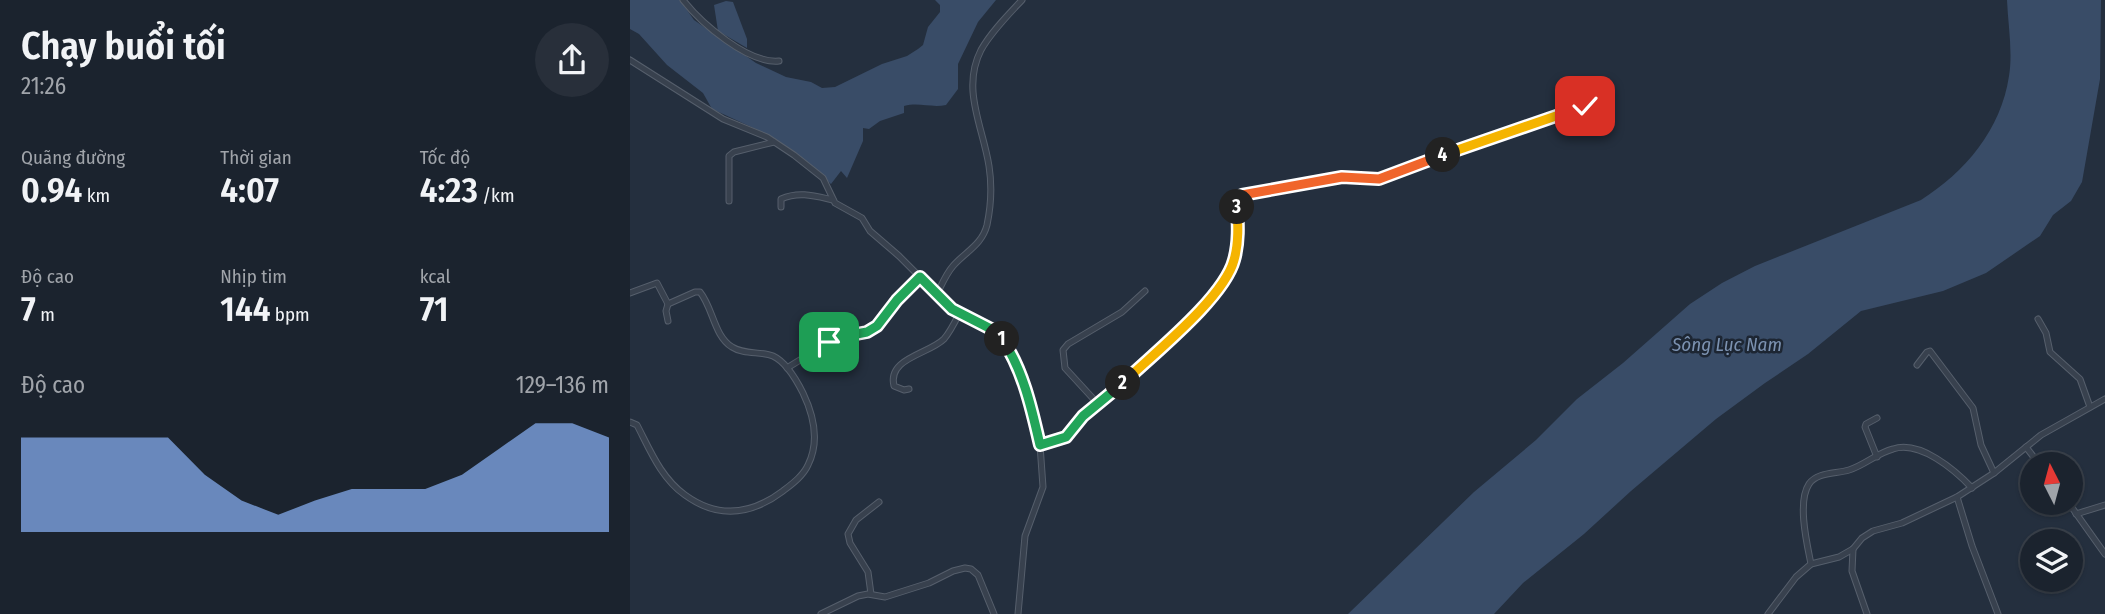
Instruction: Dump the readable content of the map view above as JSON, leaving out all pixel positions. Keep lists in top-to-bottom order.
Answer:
{
  "water": ["Sông Lục Nam"],
  "north": "top",
  "page": {
    "heading": ["Chạy buổi tối", "21:26"],
    "stats": [
      ["Quãng đường", "0.94 km"],
      ["Thời gian", "4:07"],
      ["Tốc độ", "4:23 /km"],
      ["Độ cao", "7 m"],
      ["Nhịp tim", "144 bpm"],
      ["kcal", "71"]
    ],
    "pins": [
      "4",
      "3",
      "1",
      "2"
    ],
    "chart": ["Độ cao", "129–136 m"]
  }
}
